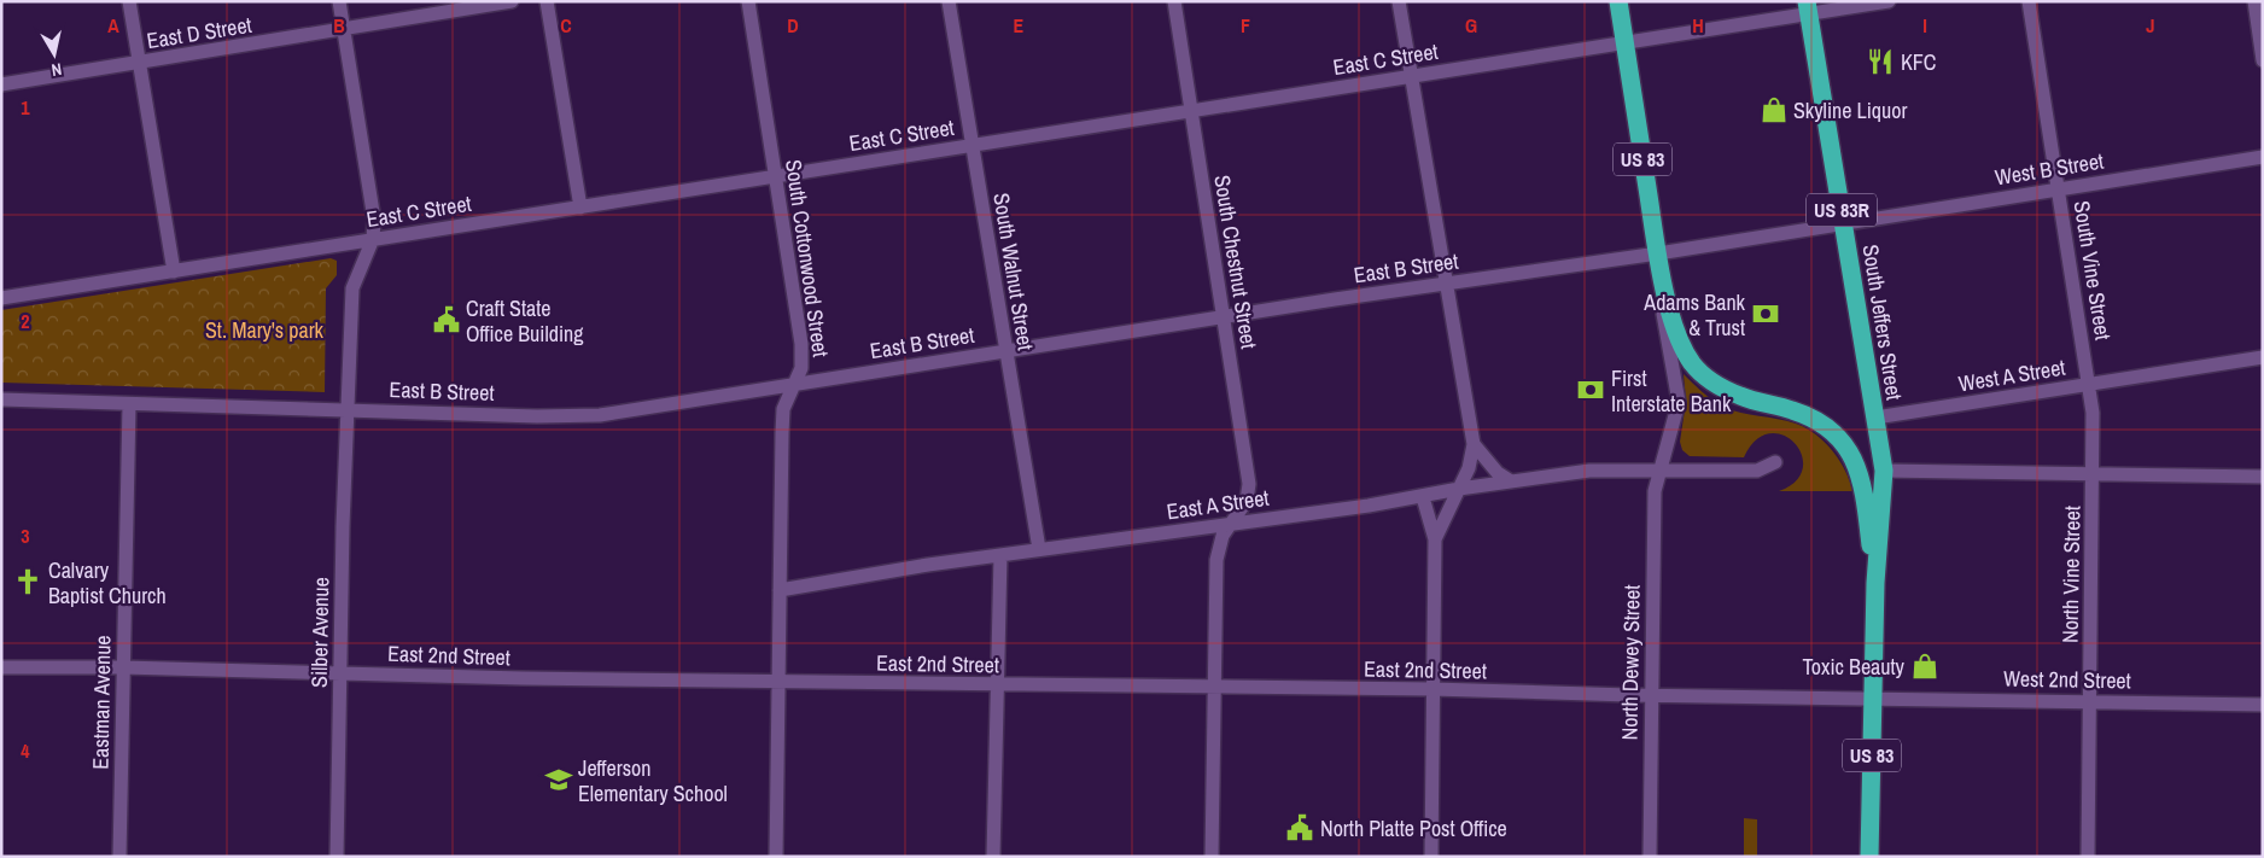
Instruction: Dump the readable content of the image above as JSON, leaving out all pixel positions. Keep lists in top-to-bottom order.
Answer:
{
  "streets": {
    "highway": ["US 83", "US 83R", "South Jeffers Street"],
    "street": [
      "East D Street",
      "East C Street",
      "West B Street",
      "South Cottonwood Street",
      "South Chestnut Street",
      "East B Street",
      "South Vine Street",
      "South Walnut Street",
      "West A Street",
      "East A Street",
      "North Vine Street",
      "Silber Avenue",
      "East 2nd Street",
      "North Dewey Street",
      "West 2nd Street",
      "Eastman Avenue"
    ]
  },
  "crossings": [
    ["East C Street", "US 83"],
    ["East C Street", "South Cottonwood Street"],
    ["East C Street", "South Chestnut Street"],
    ["East C Street", "South Walnut Street"],
    ["East C Street", "South Jeffers Street"],
    ["East C Street", "Silber Avenue"],
    ["US 83", "US 83R"],
    ["US 83", "East B Street"],
    ["US 83", "East 2nd Street"],
    ["US 83", "North Dewey Street"],
    ["US 83", "West 2nd Street"],
    ["West B Street", "East B Street"],
    ["West B Street", "South Vine Street"],
    ["West B Street", "South Jeffers Street"],
    ["US 83R", "South Jeffers Street"],
    ["South Cottonwood Street", "East B Street"],
    ["South Cottonwood Street", "East A Street"],
    ["South Cottonwood Street", "East 2nd Street"],
    ["South Chestnut Street", "East B Street"],
    ["South Chestnut Street", "East A Street"],
    ["South Chestnut Street", "East 2nd Street"],
    ["East B Street", "South Walnut Street"],
    ["East B Street", "South Jeffers Street"],
    ["East B Street", "Silber Avenue"],
    ["East B Street", "Eastman Avenue"],
    ["South Vine Street", "West A Street"],
    ["South Vine Street", "North Vine Street"],
    ["South Walnut Street", "East A Street"],
    ["South Jeffers Street", "West A Street"],
    ["East A Street", "North Dewey Street"],
    ["North Vine Street", "West 2nd Street"],
    ["Silber Avenue", "East 2nd Street"],
    ["East 2nd Street", "North Dewey Street"],
    ["East 2nd Street", "West 2nd Street"],
    ["East 2nd Street", "Eastman Avenue"]
  ],
  "parks": ["St. Mary's park"],
  "places": {
    "restaurant": ["KFC"],
    "shop": ["Skyline Liquor", "Toxic Beauty"],
    "bank": ["Adams Bank & Trust", "First Interstate Bank"],
    "public building": ["Craft State Office Building", "North Platte Post Office"],
    "church": ["Calvary Baptist Church"],
    "school or university": ["Jefferson Elementary School"]
  },
  "north": "bottom",
  "grid": {
    "columns": [
      "A",
      "B",
      "C",
      "D",
      "E",
      "F",
      "G",
      "H",
      "I",
      "J"
    ],
    "rows": [
      "1",
      "2",
      "3",
      "4"
    ]
  }
}
